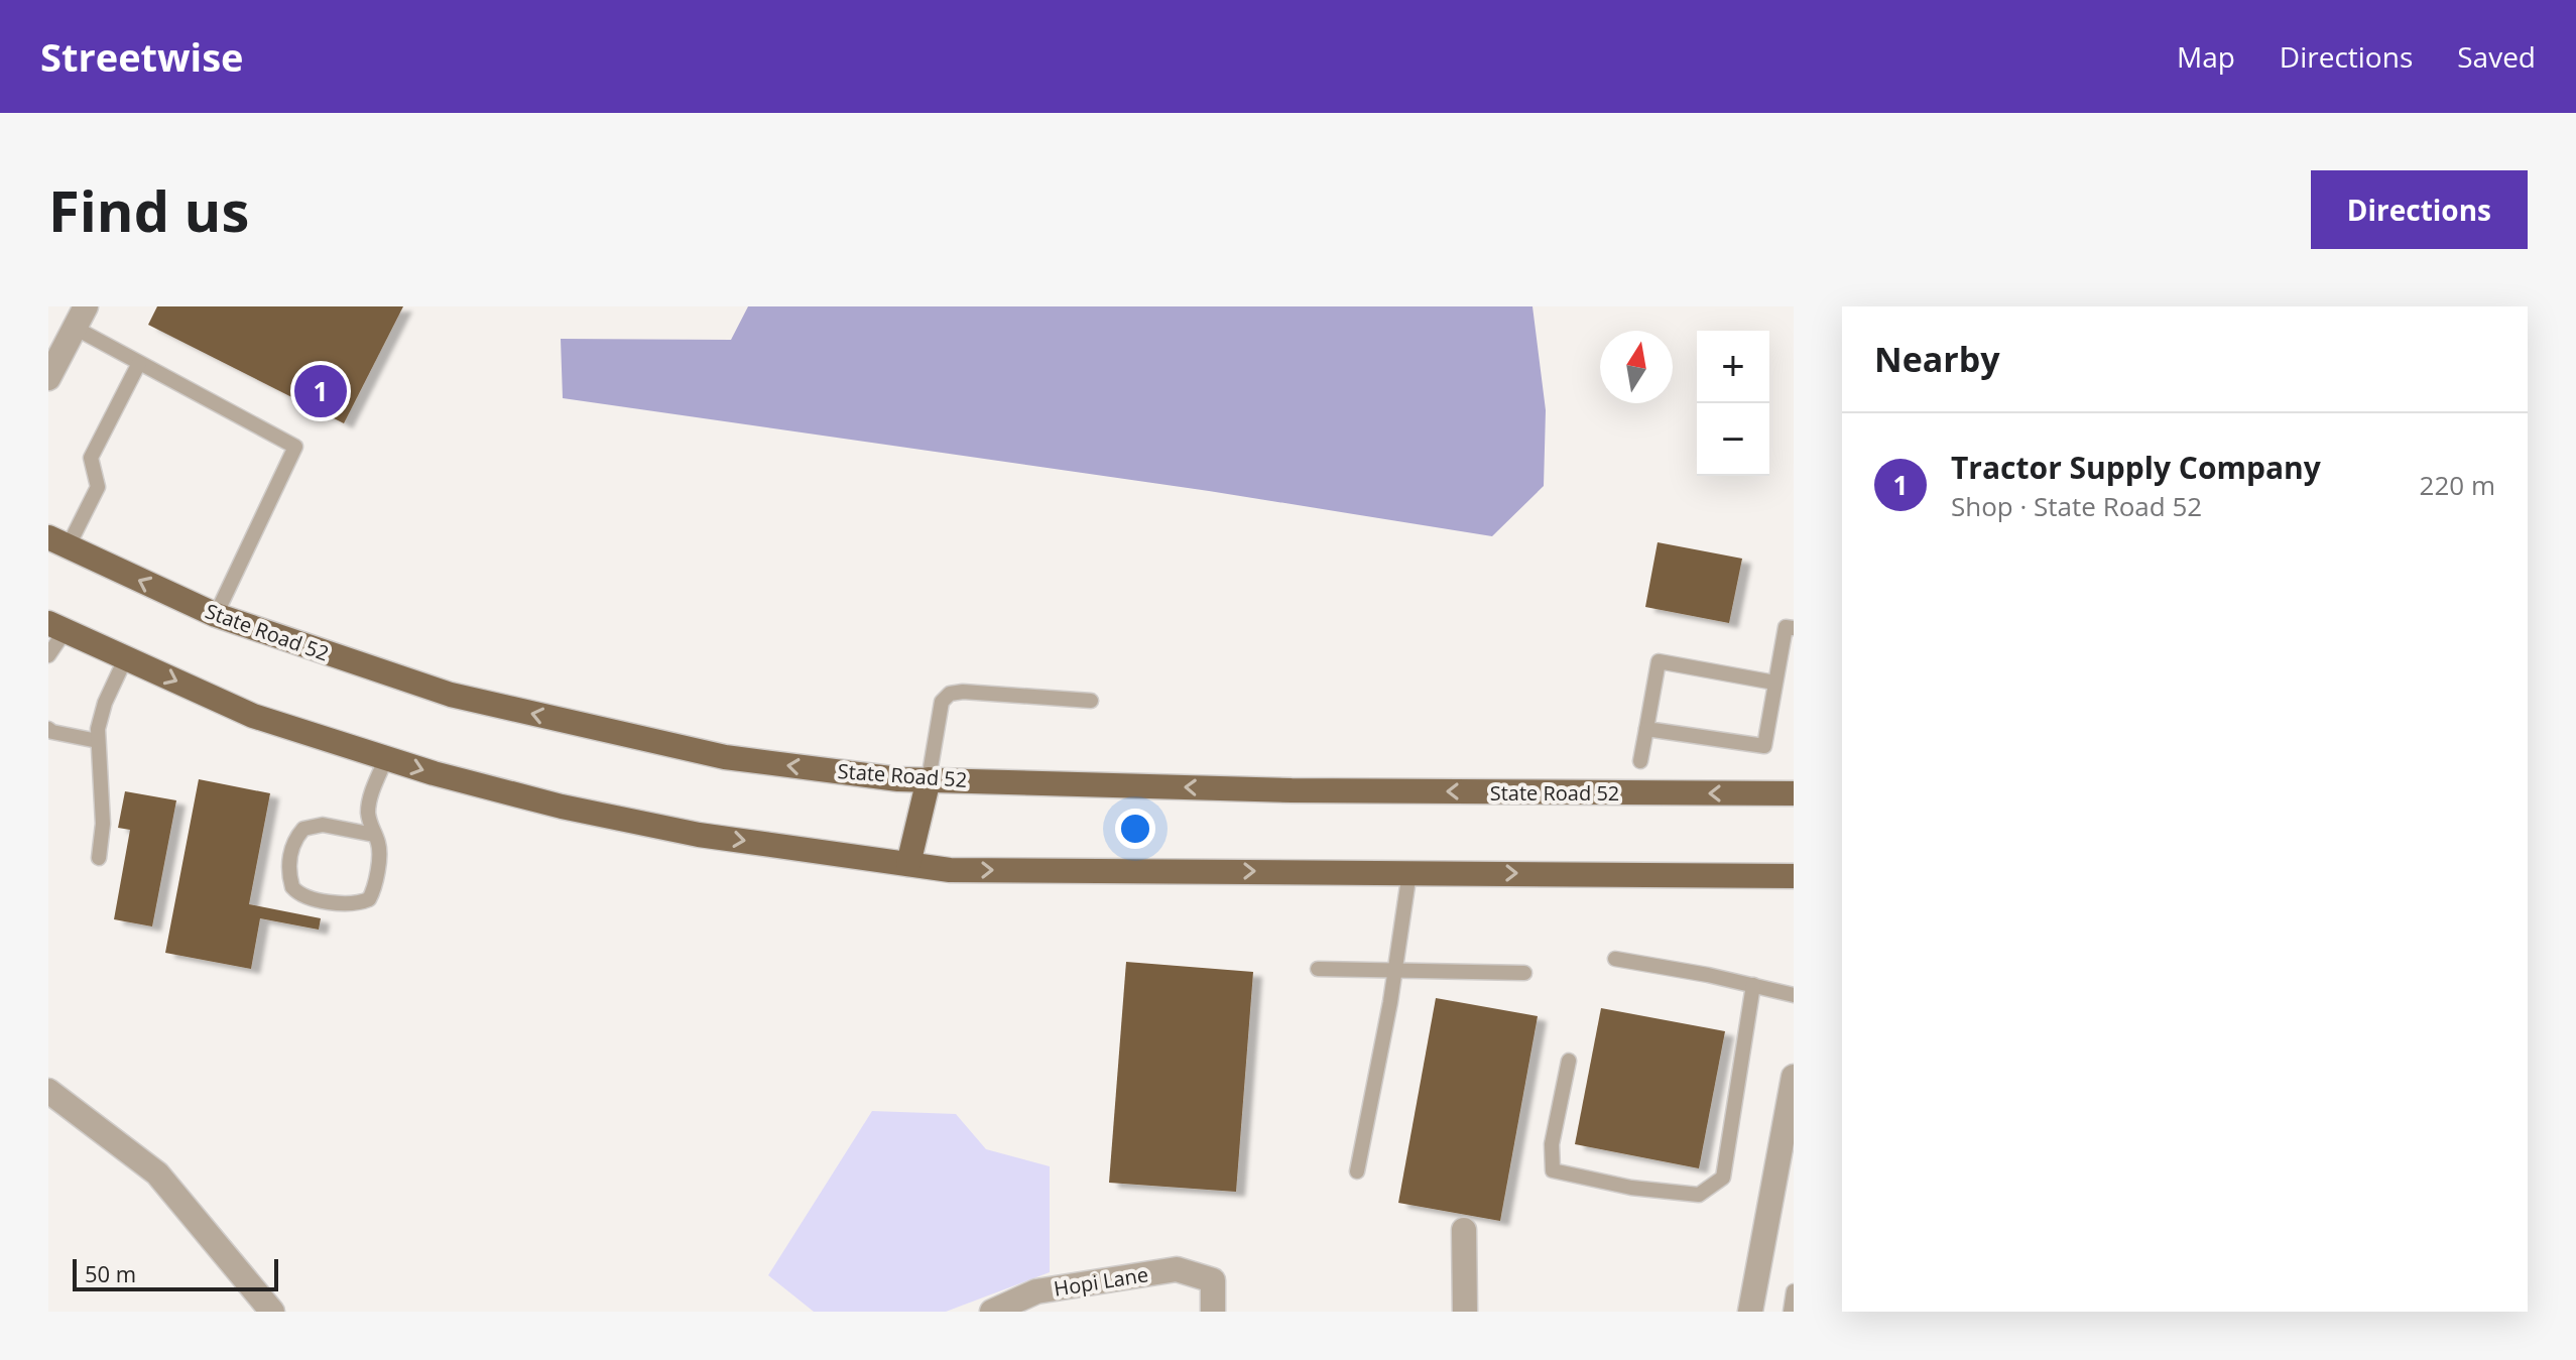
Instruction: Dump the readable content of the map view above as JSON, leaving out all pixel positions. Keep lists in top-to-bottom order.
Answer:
{
  "streets": {
    "main road": ["State Road 52"],
    "street": ["Hopi Lane"]
  },
  "scale_bar": "50 m",
  "north": "top",
  "page": {
    "header": "Streetwise",
    "nav": ["Map", "Directions", "Saved"],
    "buttons": "Directions",
    "title": "Find us",
    "heading": "Nearby",
    "map_buttons": ["+", "−"],
    "pins": "1",
    "list": [
      {
        "mark": "1",
        "name": "Tractor Supply Company",
        "note": "Shop · State Road 52",
        "value": "220 m"
      }
    ],
    "scale": "50 m"
  }
}
